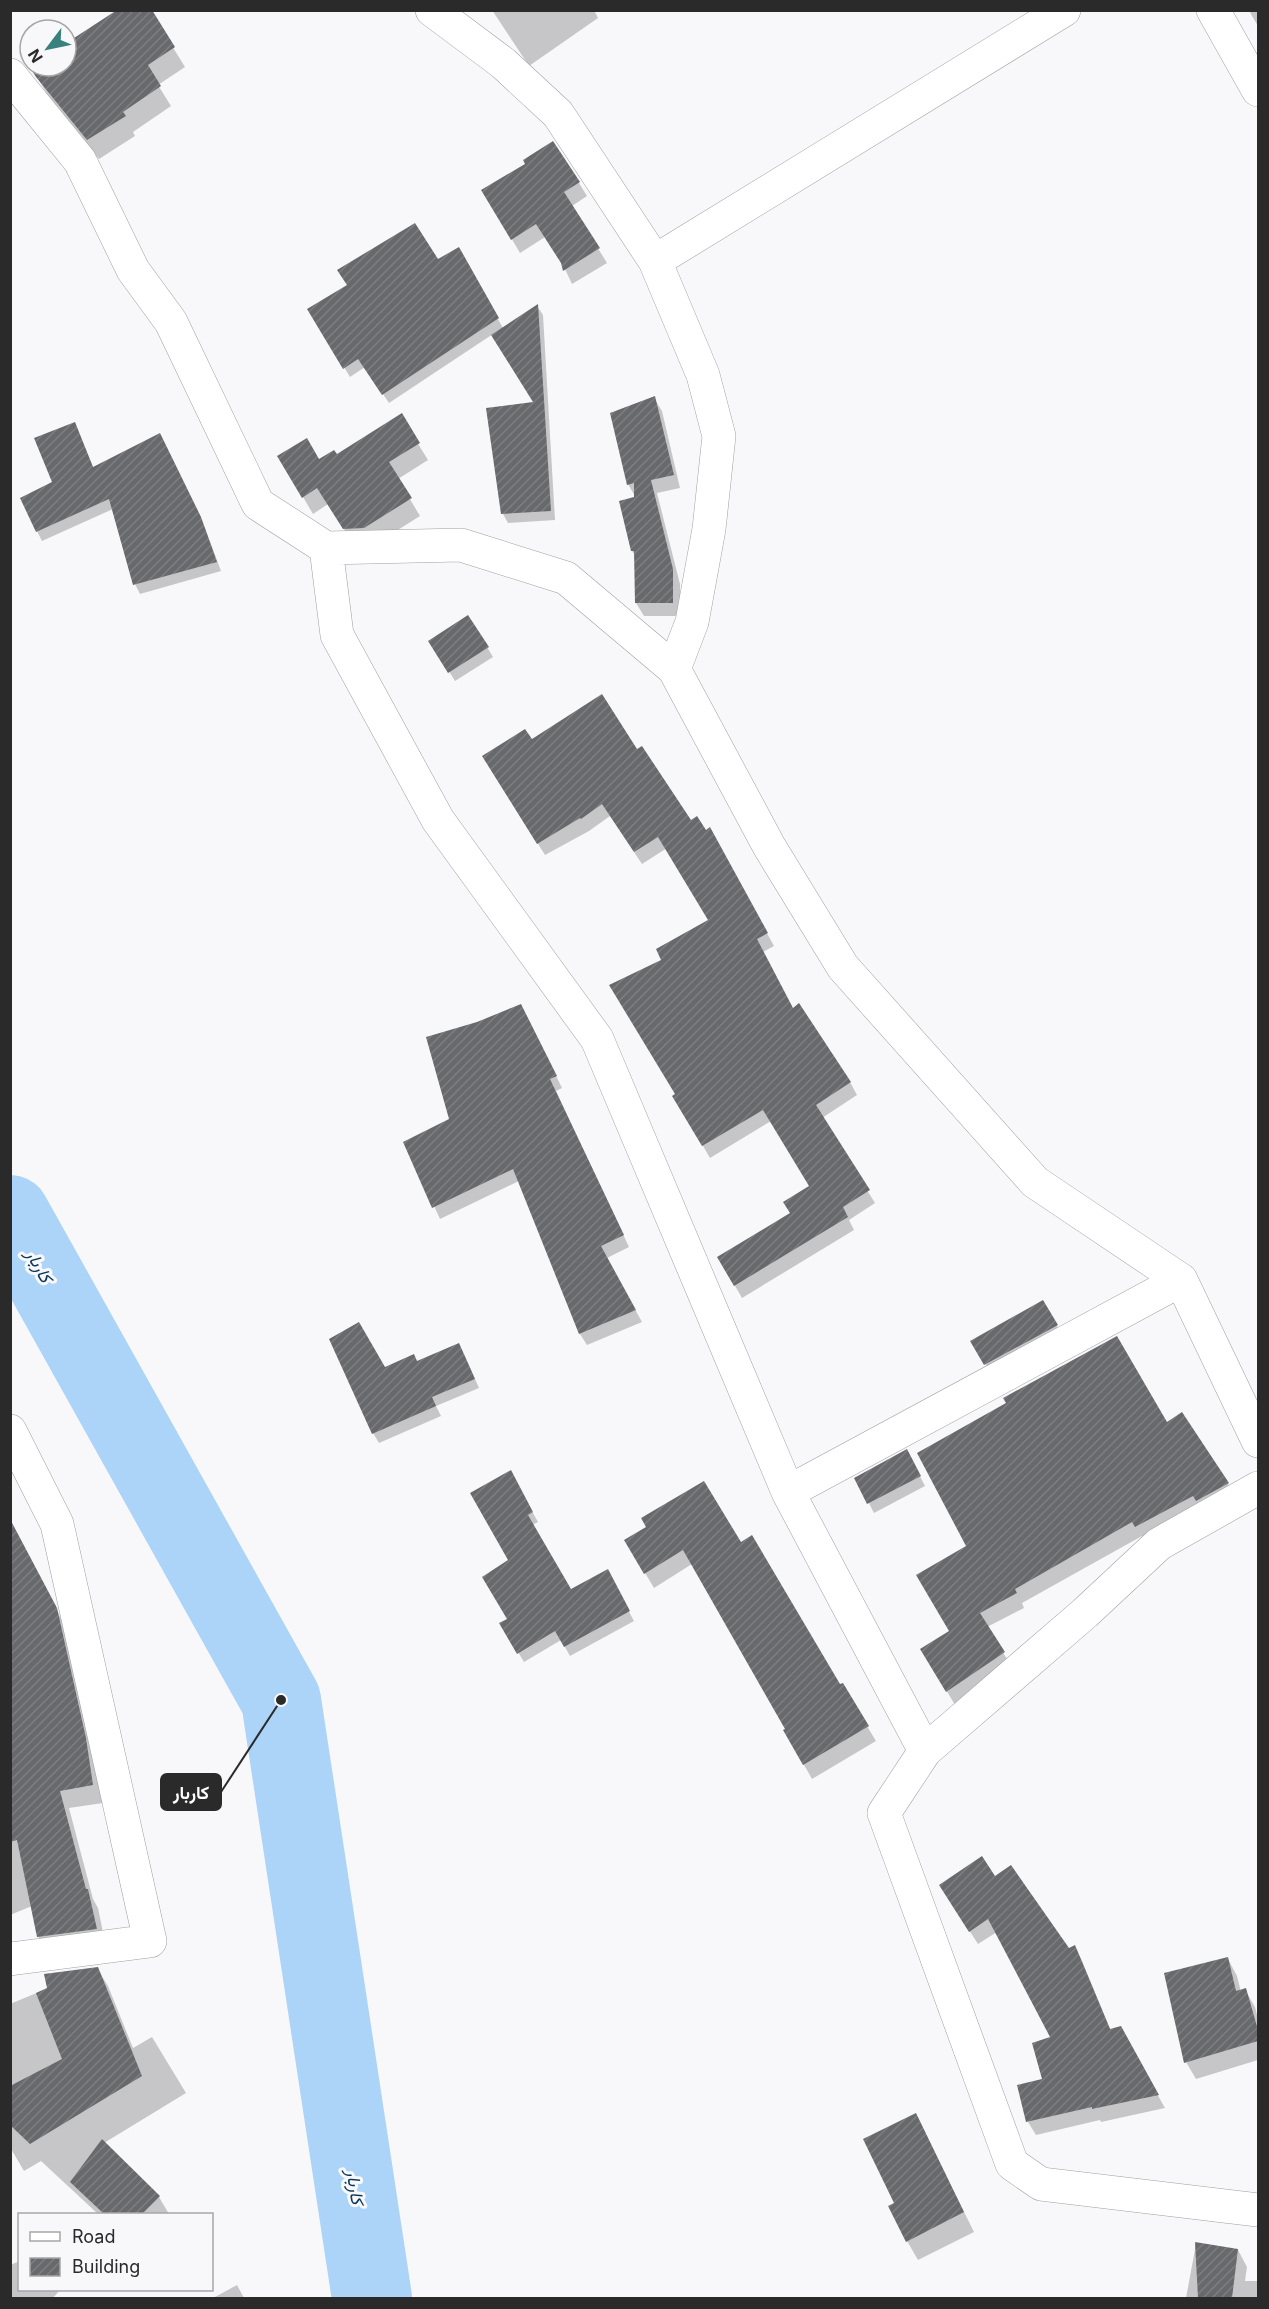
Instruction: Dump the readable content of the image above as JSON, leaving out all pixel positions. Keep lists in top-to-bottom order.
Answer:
{
  "water": ["کاربار"],
  "places": ["کاربار"],
  "legend": ["Road", "Building"],
  "north": "bottom left"
}
